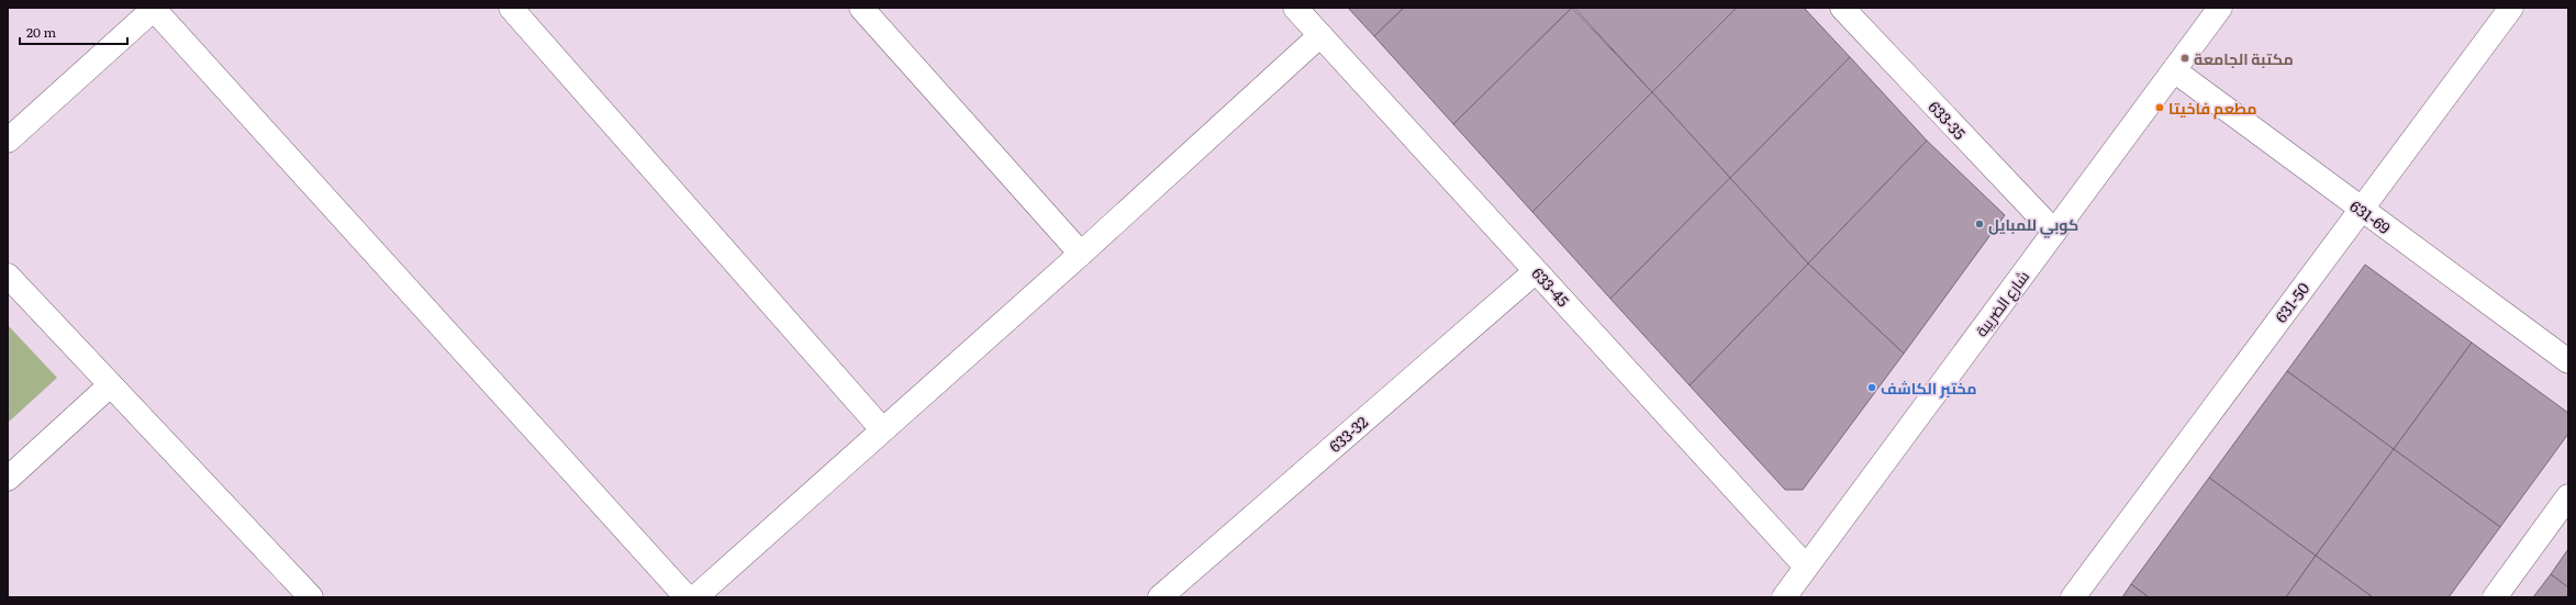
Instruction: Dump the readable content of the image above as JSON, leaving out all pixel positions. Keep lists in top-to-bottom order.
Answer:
{
  "streets": {
    "street": [
      "633-35",
      "631-69",
      "633-45",
      "631-50",
      "شارع الضريبة",
      "633-32"
    ]
  },
  "crossings": [
    ["633-35", "شارع الضريبة"],
    ["631-69", "631-50"],
    ["631-69", "شارع الضريبة"],
    ["633-45", "شارع الضريبة"],
    ["633-45", "633-32"]
  ],
  "places": [
    "مكتبة الجامعة",
    "مطعم فاخيتا",
    "كوبي للمبايل",
    "مختبر الكاشف"
  ],
  "scale_bar": "20 m"
}
